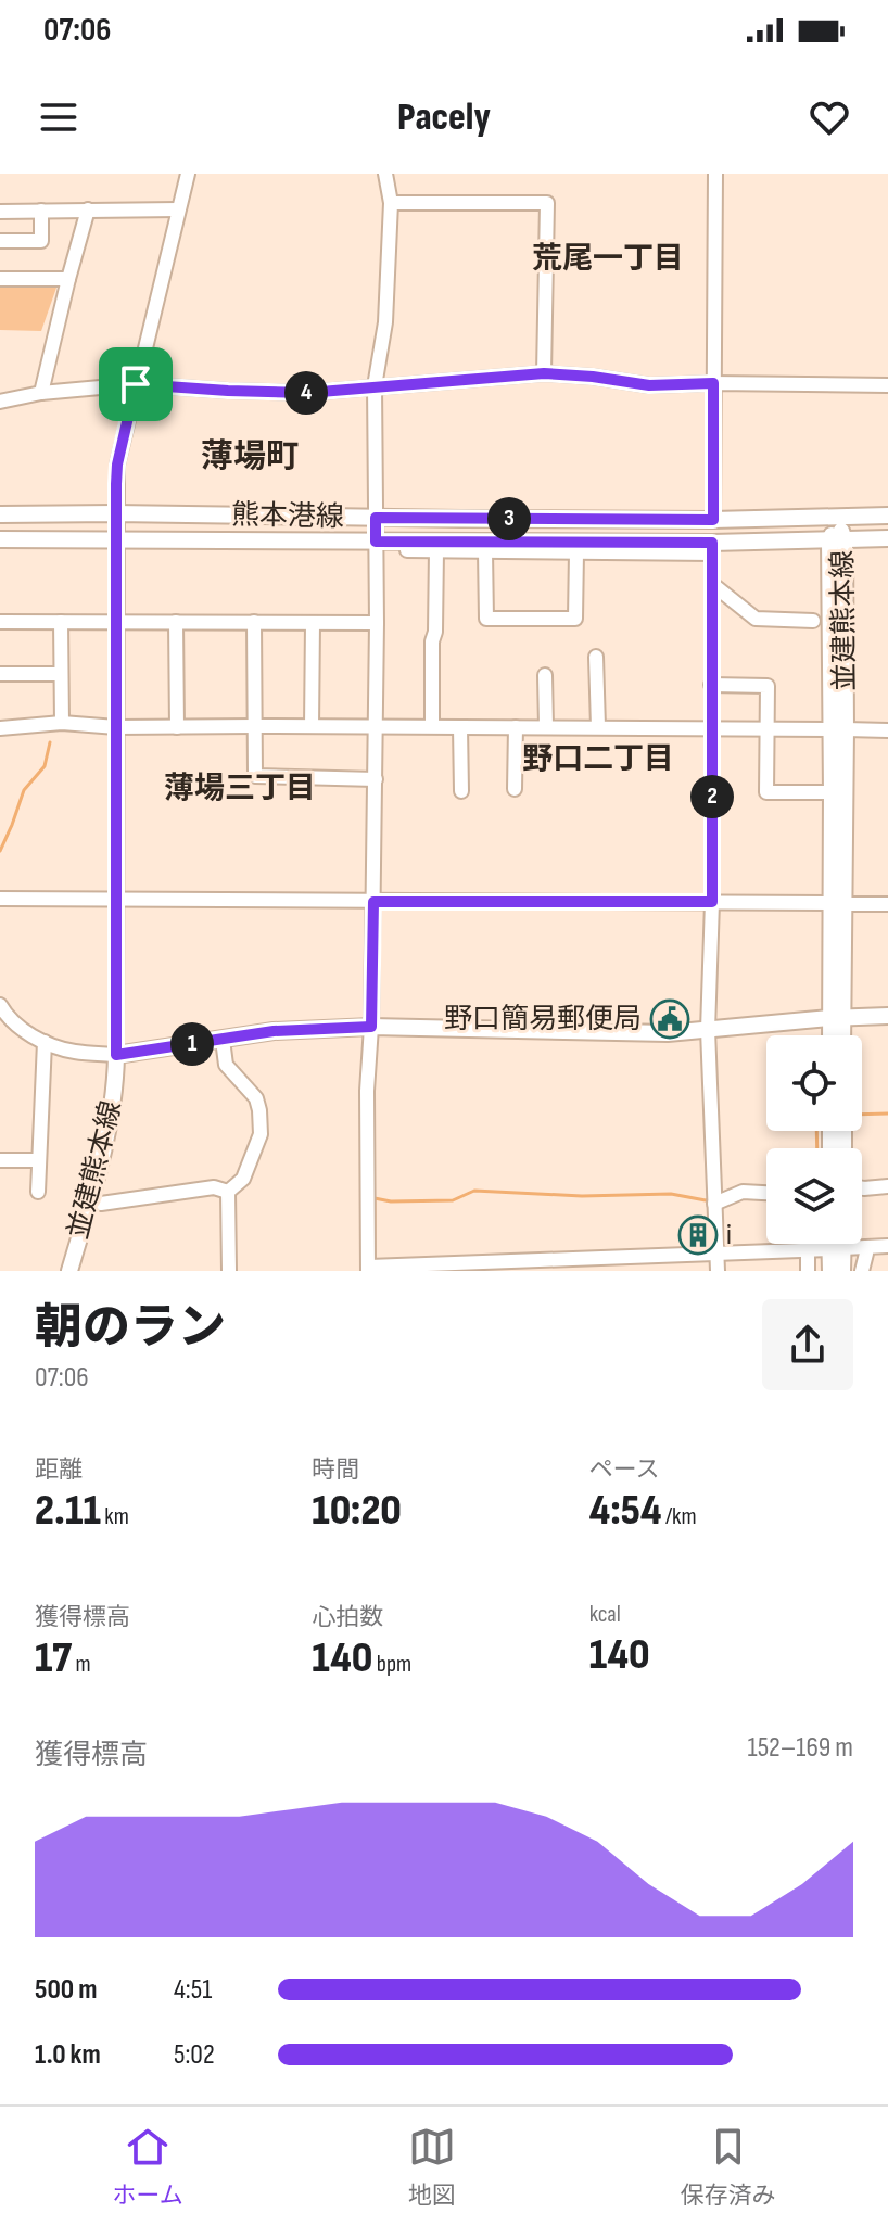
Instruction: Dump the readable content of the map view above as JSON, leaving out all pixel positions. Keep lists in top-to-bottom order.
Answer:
{
  "streets": {
    "main road": ["熊本港線", "並建熊本線"]
  },
  "crossings": [
    ["熊本港線", "並建熊本線"]
  ],
  "districts": [
    "荒尾一丁目",
    "薄場町",
    "野口二丁目",
    "薄場三丁目"
  ],
  "places": {
    "public building": ["野口簡易郵便局"],
    "building": ["i"]
  },
  "page": {
    "status": "07:06",
    "header": "Pacely",
    "pins": [
      "4",
      "3",
      "2",
      "1"
    ],
    "heading": ["朝のラン", "07:06"],
    "stats": [
      ["距離", "2.11 km"],
      ["時間", "10:20"],
      ["ペース", "4:54 /km"],
      ["獲得標高", "17 m"],
      ["心拍数", "140 bpm"],
      ["kcal", "140"]
    ],
    "chart": ["獲得標高", "152–169 m"],
    "list": [
      {
        "name": "500 m",
        "note": "4:51"
      },
      {
        "name": "1.0 km",
        "note": "5:02"
      }
    ],
    "tabs": ["ホーム", "地図", "保存済み"]
  }
}
